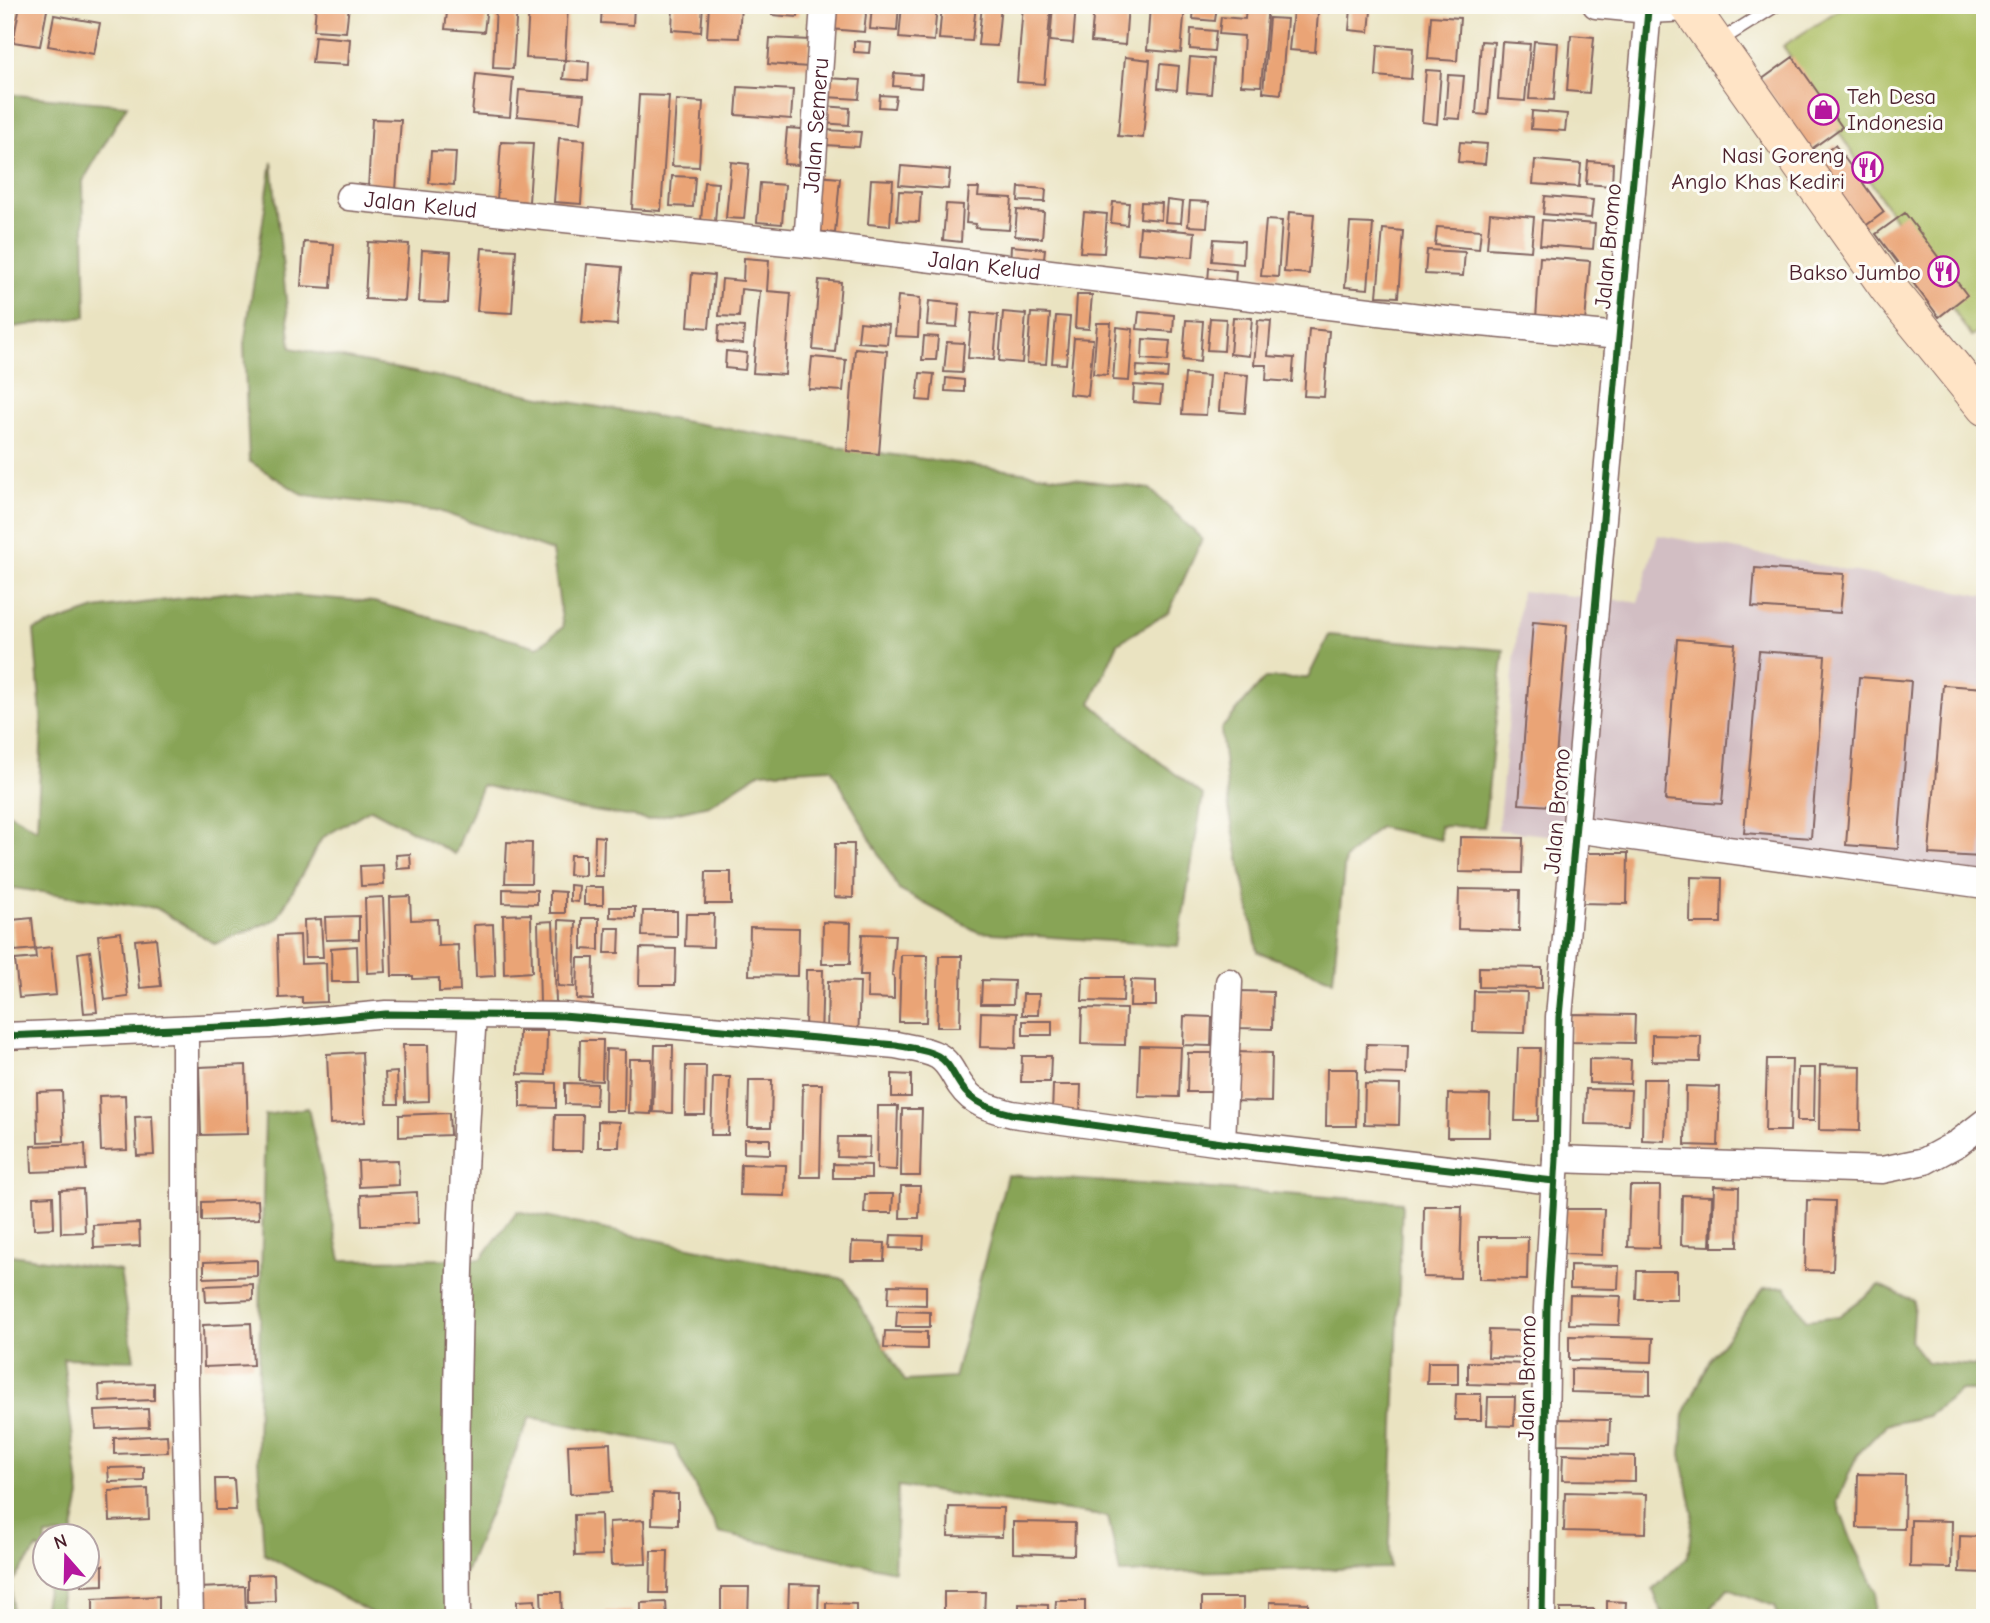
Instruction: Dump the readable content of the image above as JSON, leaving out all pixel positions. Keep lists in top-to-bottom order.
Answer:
{
  "streets": {
    "street": ["Jalan Semeru", "Jalan Kelud", "Jalan Bromo"]
  },
  "crossings": [
    ["Jalan Semeru", "Jalan Kelud"],
    ["Jalan Kelud", "Jalan Bromo"]
  ],
  "places": {
    "shop": ["Teh Desa Indonesia"],
    "restaurant": ["Nasi Goreng Anglo Khas Kediri", "Bakso Jumbo"]
  },
  "north": "top"
}
